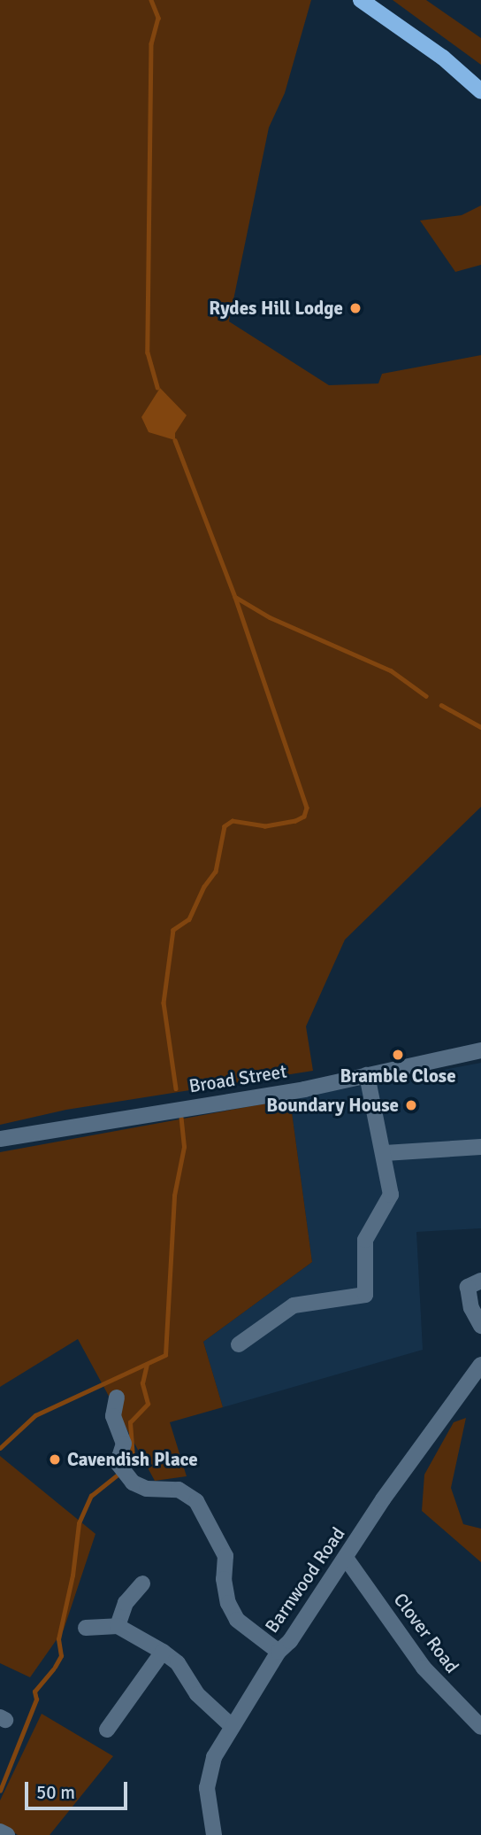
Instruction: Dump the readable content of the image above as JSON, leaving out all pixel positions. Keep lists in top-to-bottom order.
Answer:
{
  "streets": {
    "street": ["Broad Street", "Barnwood Road", "Clover Road"]
  },
  "crossings": [
    ["Barnwood Road", "Clover Road"]
  ],
  "places": [
    "Rydes Hill Lodge",
    "Bramble Close",
    "Boundary House",
    "Cavendish Place"
  ],
  "scale_bar": "50 m"
}
